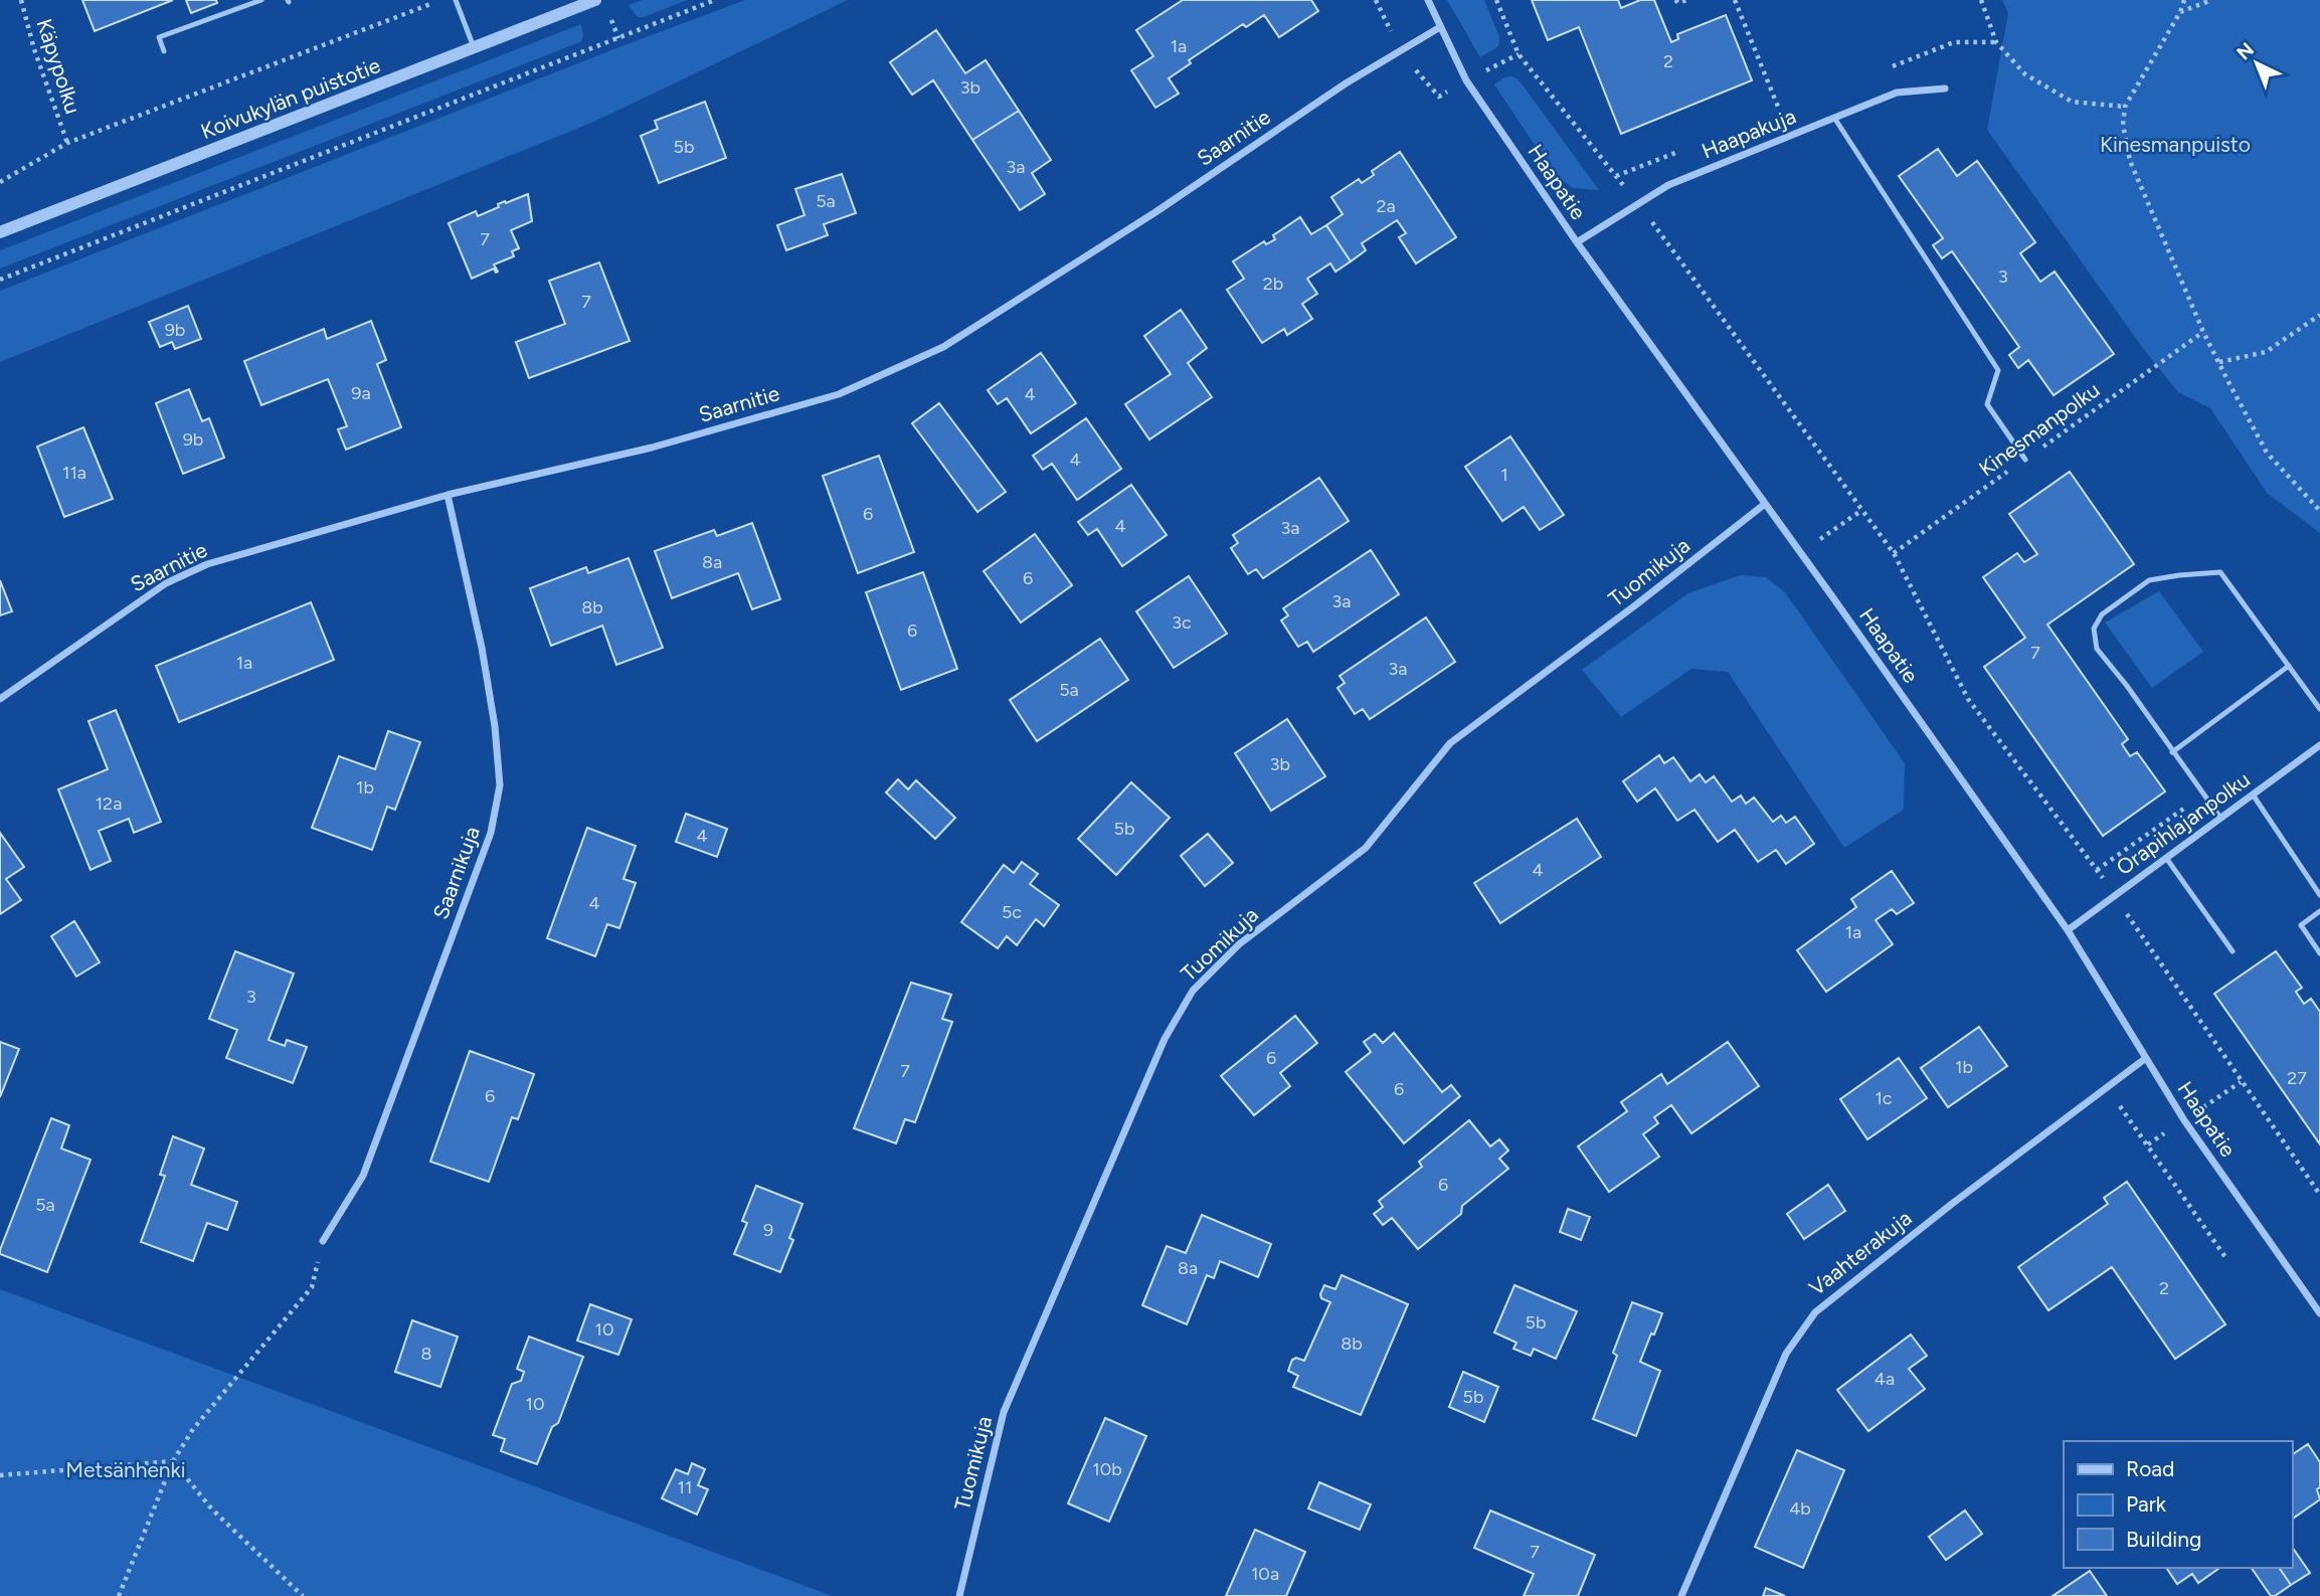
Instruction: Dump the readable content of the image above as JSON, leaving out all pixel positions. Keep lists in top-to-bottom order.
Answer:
{
  "streets": {
    "street": [
      "Koivukylän puistotie",
      "Haapakuja",
      "Saarnitie",
      "Haapatie",
      "Tuomikuja",
      "Orapihlajanpolku",
      "Saarnikuja",
      "Vaahterakuja"
    ],
    "path": ["Käpypolku", "Kinesmanpolku"]
  },
  "crossings": [
    ["Haapakuja", "Haapatie"],
    ["Saarnitie", "Haapatie"],
    ["Saarnitie", "Saarnikuja"],
    ["Haapatie", "Tuomikuja"],
    ["Haapatie", "Orapihlajanpolku"],
    ["Haapatie", "Vaahterakuja"]
  ],
  "parks": ["Kinesmanpuisto", "Metsänhenki"],
  "house_numbers": [
    "1a",
    "2",
    "3b",
    "5b",
    "3a",
    "5a",
    "2a",
    "7",
    "3",
    "2b",
    "7",
    "9b",
    "9a",
    "4",
    "9b",
    "4",
    "11a",
    "1",
    "6",
    "4",
    "3a",
    "8a",
    "6",
    "3a",
    "8b",
    "3c",
    "6",
    "7",
    "1a",
    "3a",
    "5a",
    "3b",
    "1b",
    "12a",
    "5b",
    "4",
    "4",
    "4",
    "5c",
    "1a",
    "3",
    "6",
    "1b",
    "7",
    "27",
    "6",
    "6",
    "1c",
    "6",
    "5a",
    "9",
    "8a",
    "2",
    "5b",
    "10",
    "8b",
    "8",
    "4a",
    "5b",
    "10",
    "10b",
    "11",
    "4b",
    "7",
    "10a"
  ],
  "legend": ["Road", "Park", "Building"],
  "north": "top left"
}
